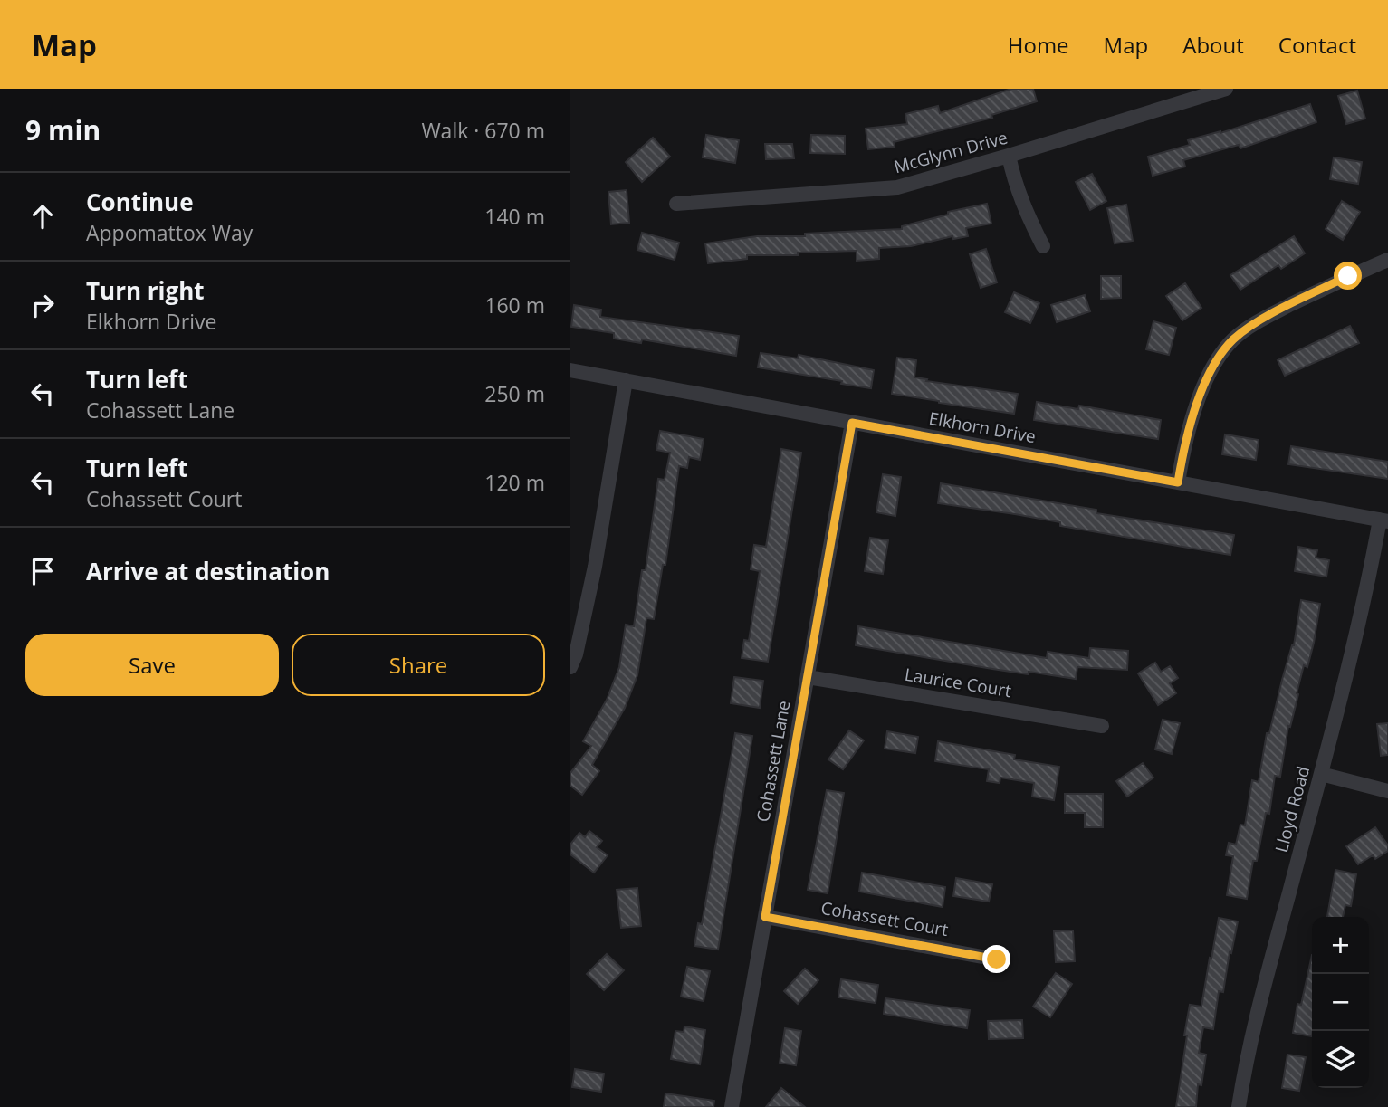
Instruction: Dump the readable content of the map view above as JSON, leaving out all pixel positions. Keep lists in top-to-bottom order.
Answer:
{
  "streets": {
    "street": [
      "McGlynn Drive",
      "Elkhorn Drive",
      "Laurice Court",
      "Cohassett Lane",
      "Lloyd Road",
      "Cohassett Court"
    ]
  },
  "crossings": [
    ["Elkhorn Drive", "Cohassett Lane"],
    ["Elkhorn Drive", "Lloyd Road"],
    ["Laurice Court", "Cohassett Lane"],
    ["Cohassett Lane", "Cohassett Court"]
  ],
  "page": {
    "header": "Map",
    "nav": [
      "Home",
      "Map",
      "About",
      "Contact"
    ],
    "heading": ["9 min", "Walk · 670 m"],
    "list": [
      ["Continue", "Appomattox Way", "140 m"],
      ["Turn right", "Elkhorn Drive", "160 m"],
      ["Turn left", "Cohassett Lane", "250 m"],
      ["Turn left", "Cohassett Court", "120 m"],
      "Arrive at destination"
    ],
    "buttons": ["Save", "Share"],
    "map_buttons": ["+", "−"]
  }
}
